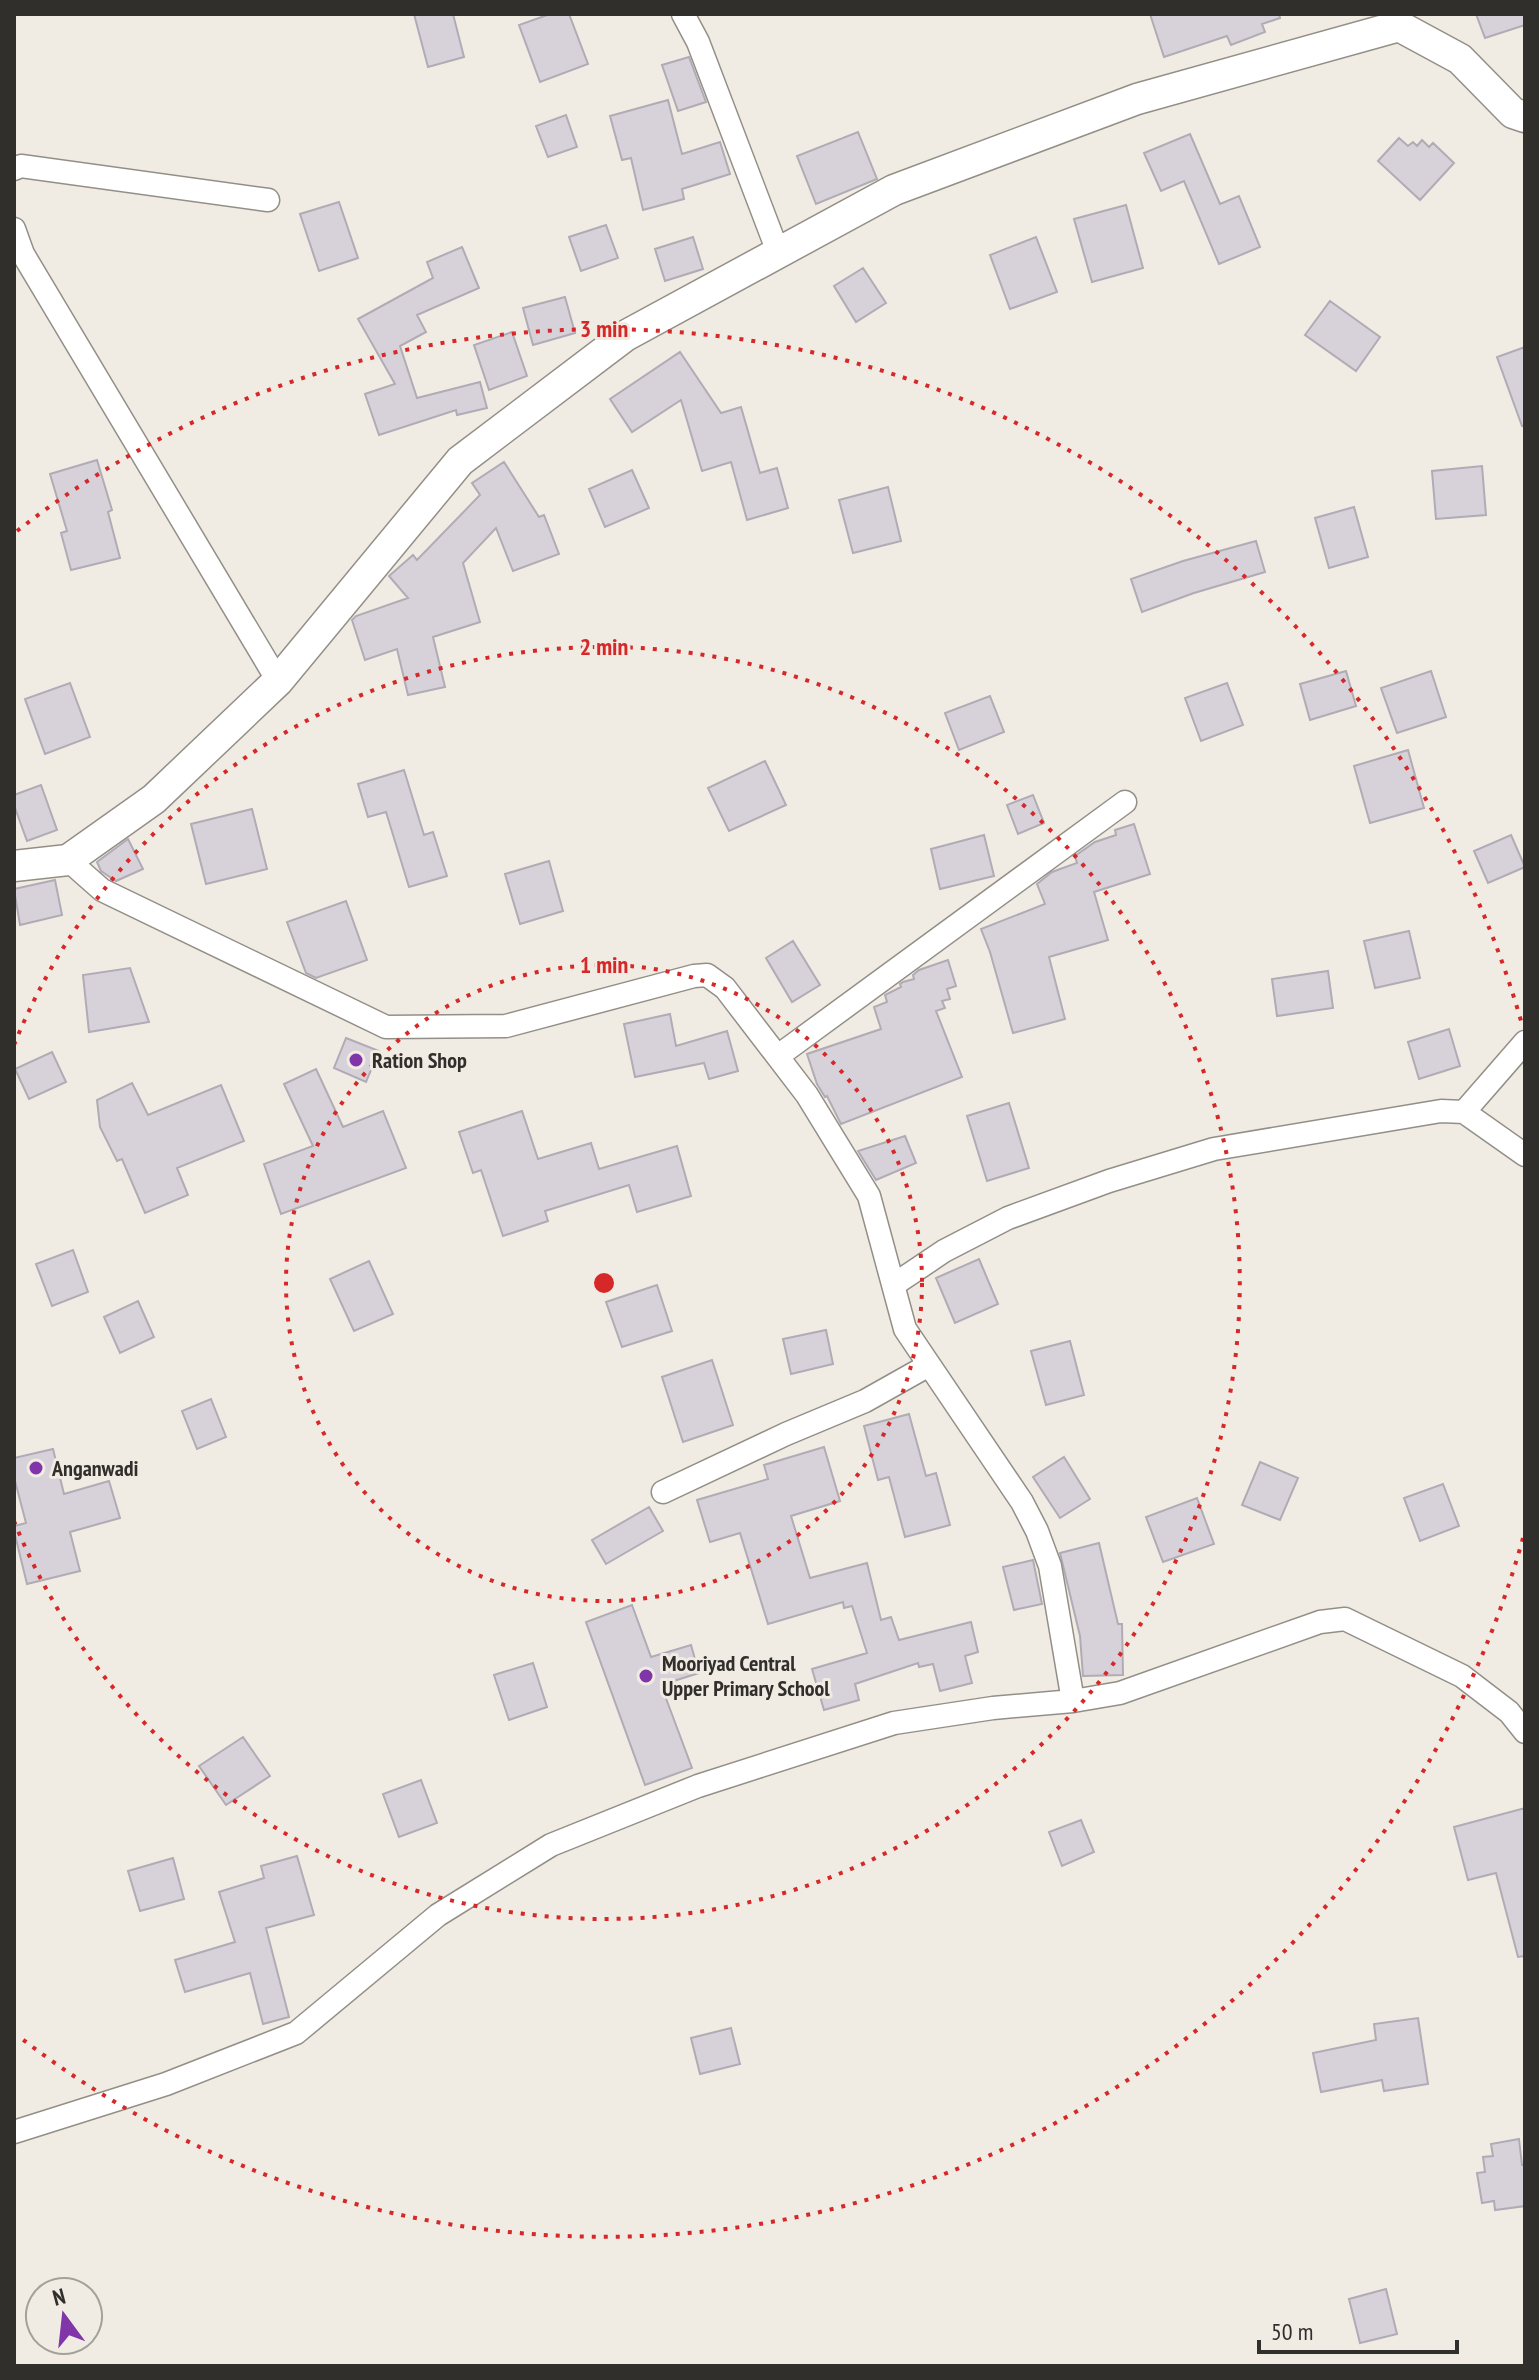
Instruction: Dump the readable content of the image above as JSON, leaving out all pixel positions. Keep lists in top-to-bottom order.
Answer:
{
  "places": ["Ration Shop", "Anganwadi", "Mooriyad Central Upper Primary School"],
  "scale_bar": "50 m",
  "north": "top",
  "rings": ["3 min", "2 min", "1 min"]
}
